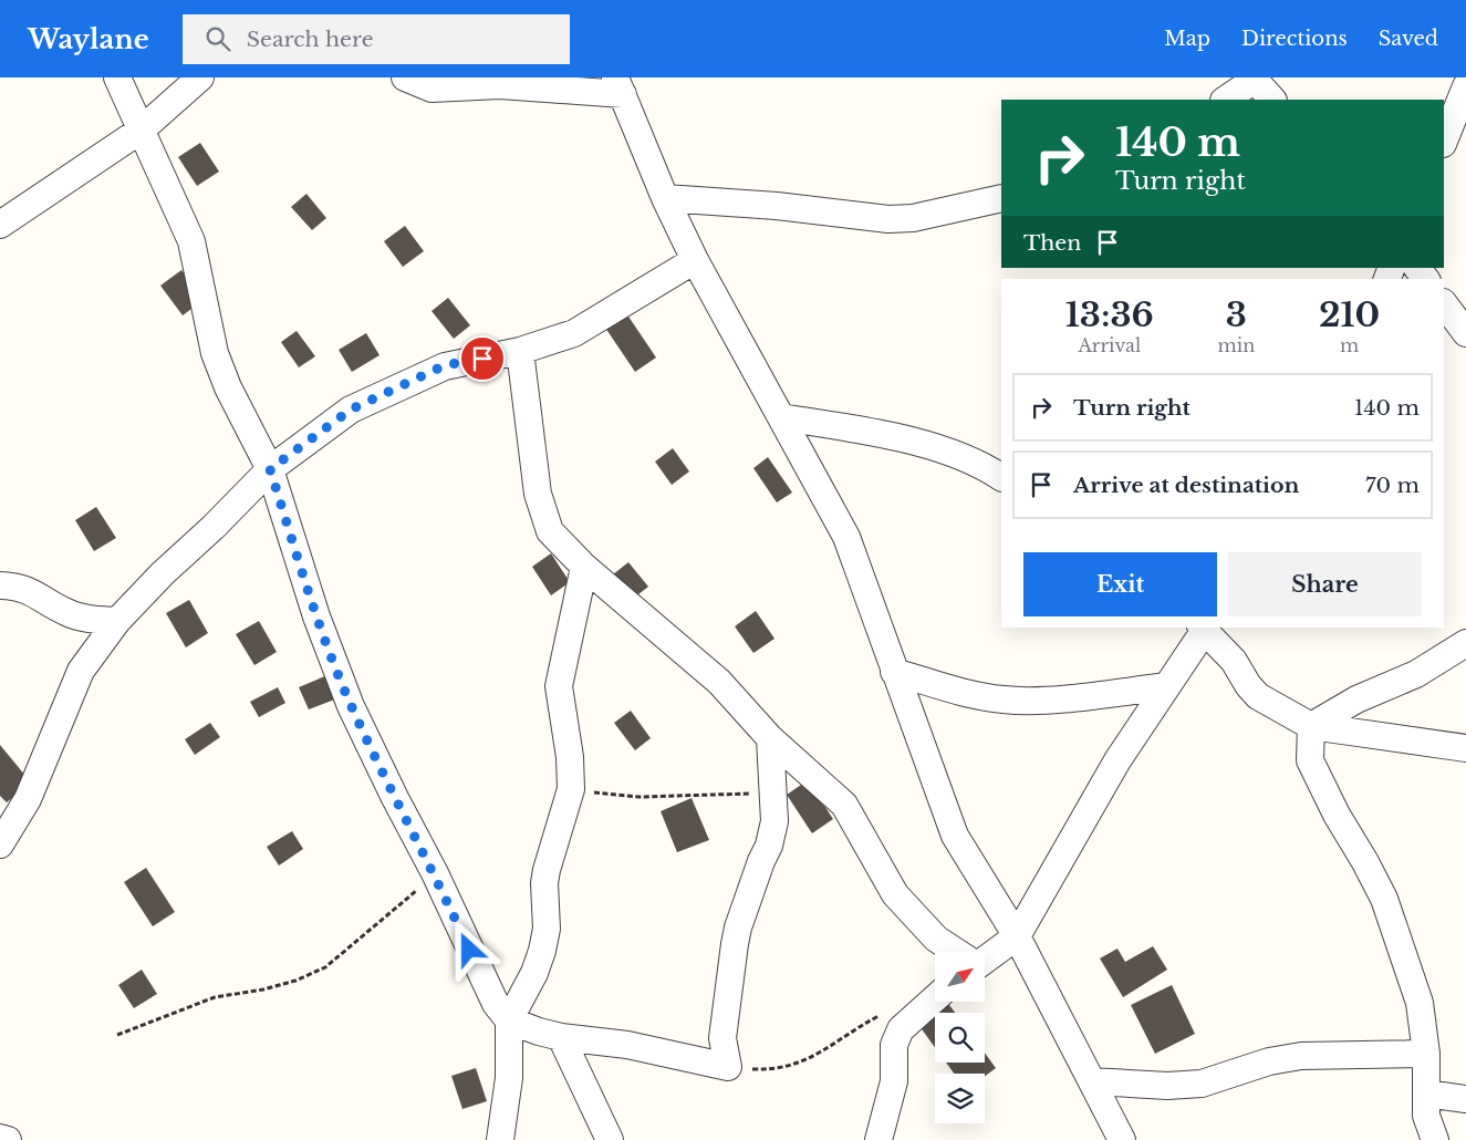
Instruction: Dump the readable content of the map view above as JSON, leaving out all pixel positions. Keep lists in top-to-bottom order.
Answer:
{
  "north": "top right",
  "page": {
    "header": "Waylane",
    "search": "Search here",
    "nav": ["Map", "Directions", "Saved"],
    "turn": ["140 m", "Turn right"],
    "then": "Then",
    "eta": [
      "13:36",
      "Arrival",
      "3",
      "min",
      "210",
      "m"
    ],
    "list": [
      {
        "name": "Turn right",
        "value": "140 m"
      },
      {
        "name": "Arrive at destination",
        "value": "70 m"
      }
    ],
    "buttons": ["Exit", "Share"]
  }
}
